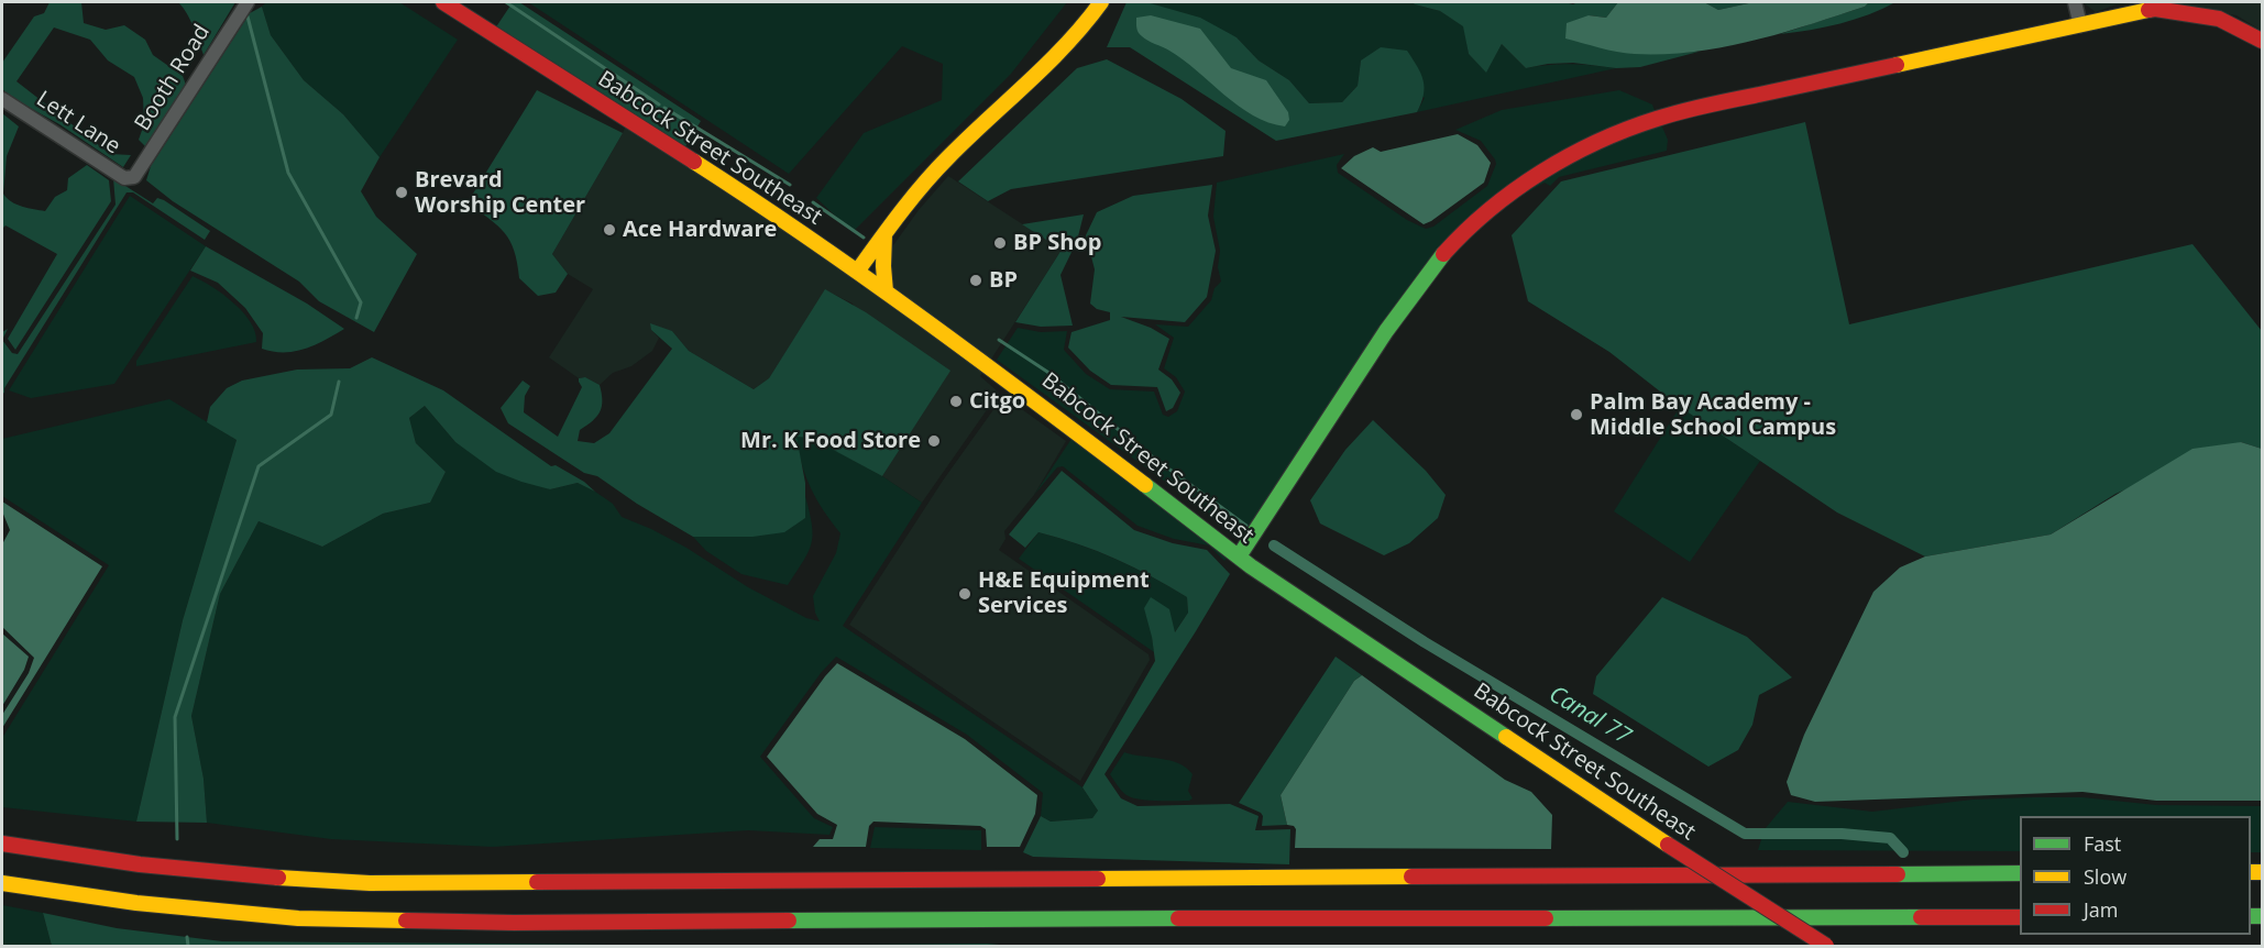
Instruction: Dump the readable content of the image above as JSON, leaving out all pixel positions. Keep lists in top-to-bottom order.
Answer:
{
  "streets": {
    "main road": ["Babcock Street Southeast"],
    "street": ["Booth Road", "Lett Lane"]
  },
  "crossings": [
    ["Booth Road", "Lett Lane"]
  ],
  "water": ["Canal 77"],
  "places": [
    "Brevard Worship Center",
    "Ace Hardware",
    "BP Shop",
    "BP",
    "Citgo",
    "Palm Bay Academy - Middle School Campus",
    "Mr. K Food Store",
    "H&E Equipment Services"
  ],
  "legend": ["Fast", "Slow", "Jam"]
}
